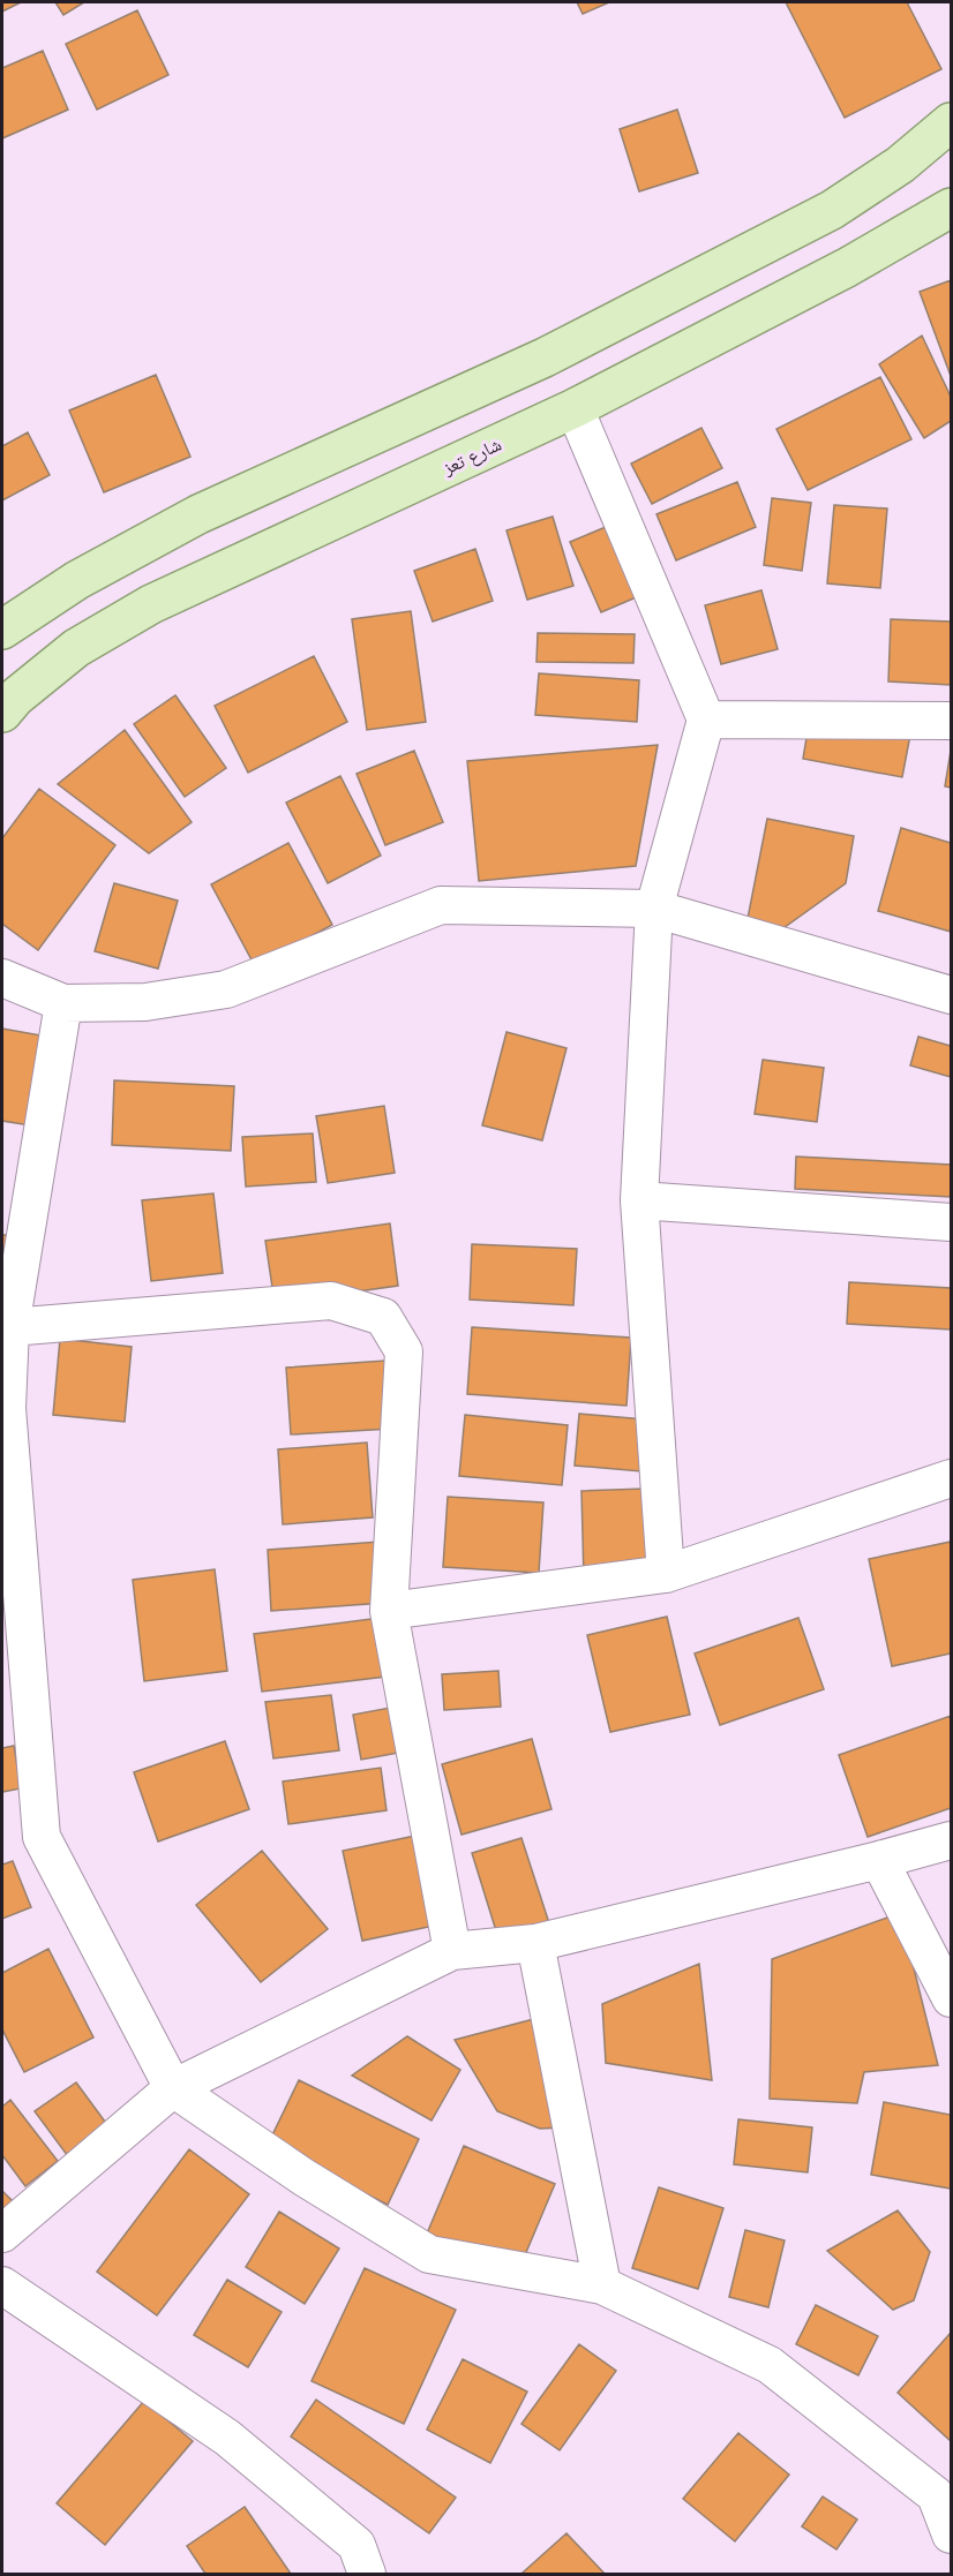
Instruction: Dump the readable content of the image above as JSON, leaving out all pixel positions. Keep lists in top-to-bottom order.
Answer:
{
  "streets": {
    "main road": ["شارع تعز"]
  }
}
